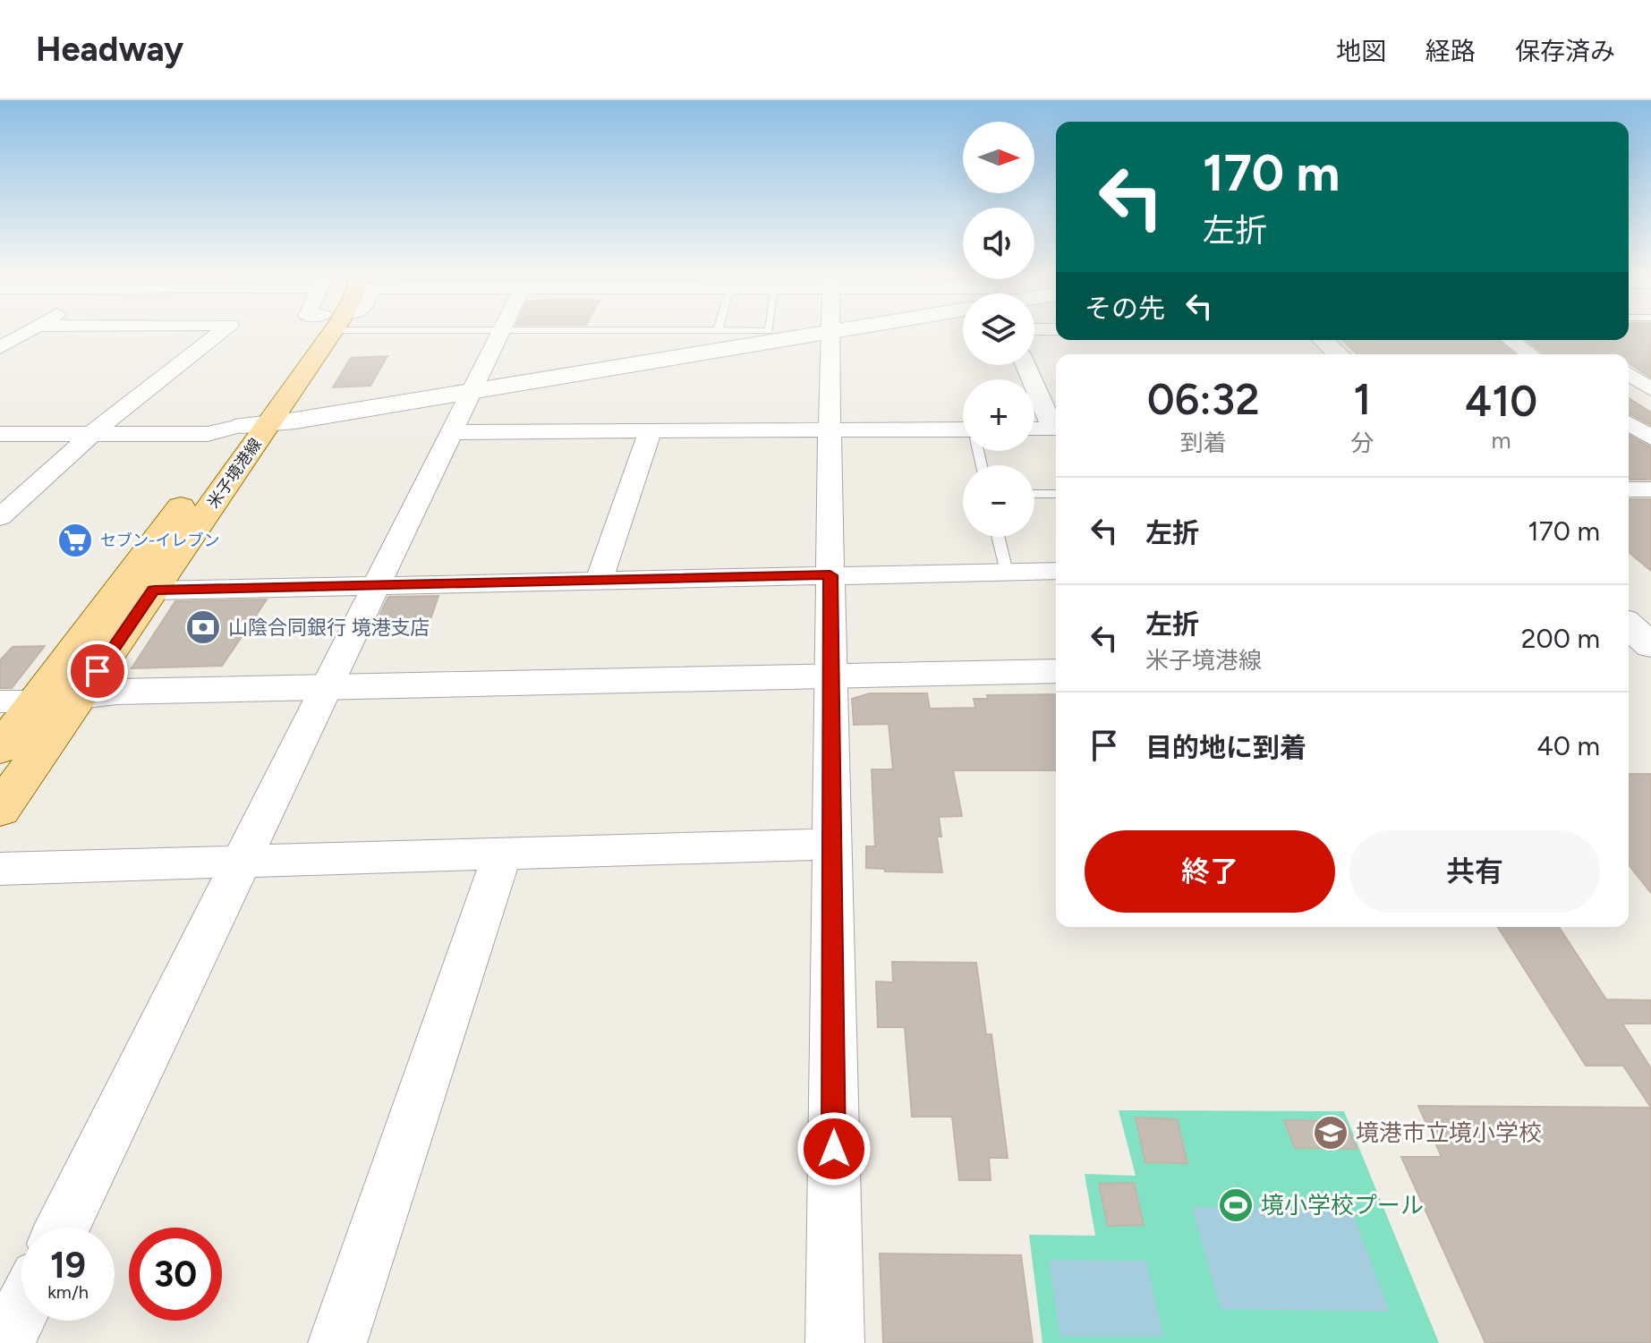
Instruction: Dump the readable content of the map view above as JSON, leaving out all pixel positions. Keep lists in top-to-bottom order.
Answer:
{
  "streets": {
    "main road": ["米子境港線"]
  },
  "places": {
    "supermarket": ["セブン-イレブン"],
    "bank": ["山陰合同銀行 境港支店"],
    "school or university": ["境港市立境小学校"],
    "sports": ["境小学校プール"]
  },
  "north": "right",
  "page": {
    "header": "Headway",
    "nav": ["地図", "経路", "保存済み"],
    "map_buttons": ["+", "−"],
    "turn": ["170 m", "左折"],
    "then": "その先",
    "eta": [
      "06:32",
      "到着",
      "1",
      "分",
      "410",
      "m"
    ],
    "list": [
      {
        "name": "左折",
        "value": "170 m"
      },
      {
        "name": "左折",
        "note": "米子境港線",
        "value": "200 m"
      },
      {
        "name": "目的地に到着",
        "value": "40 m"
      }
    ],
    "buttons": ["終了", "共有"],
    "speed": "19 km/h",
    "limit": "30"
  }
}
